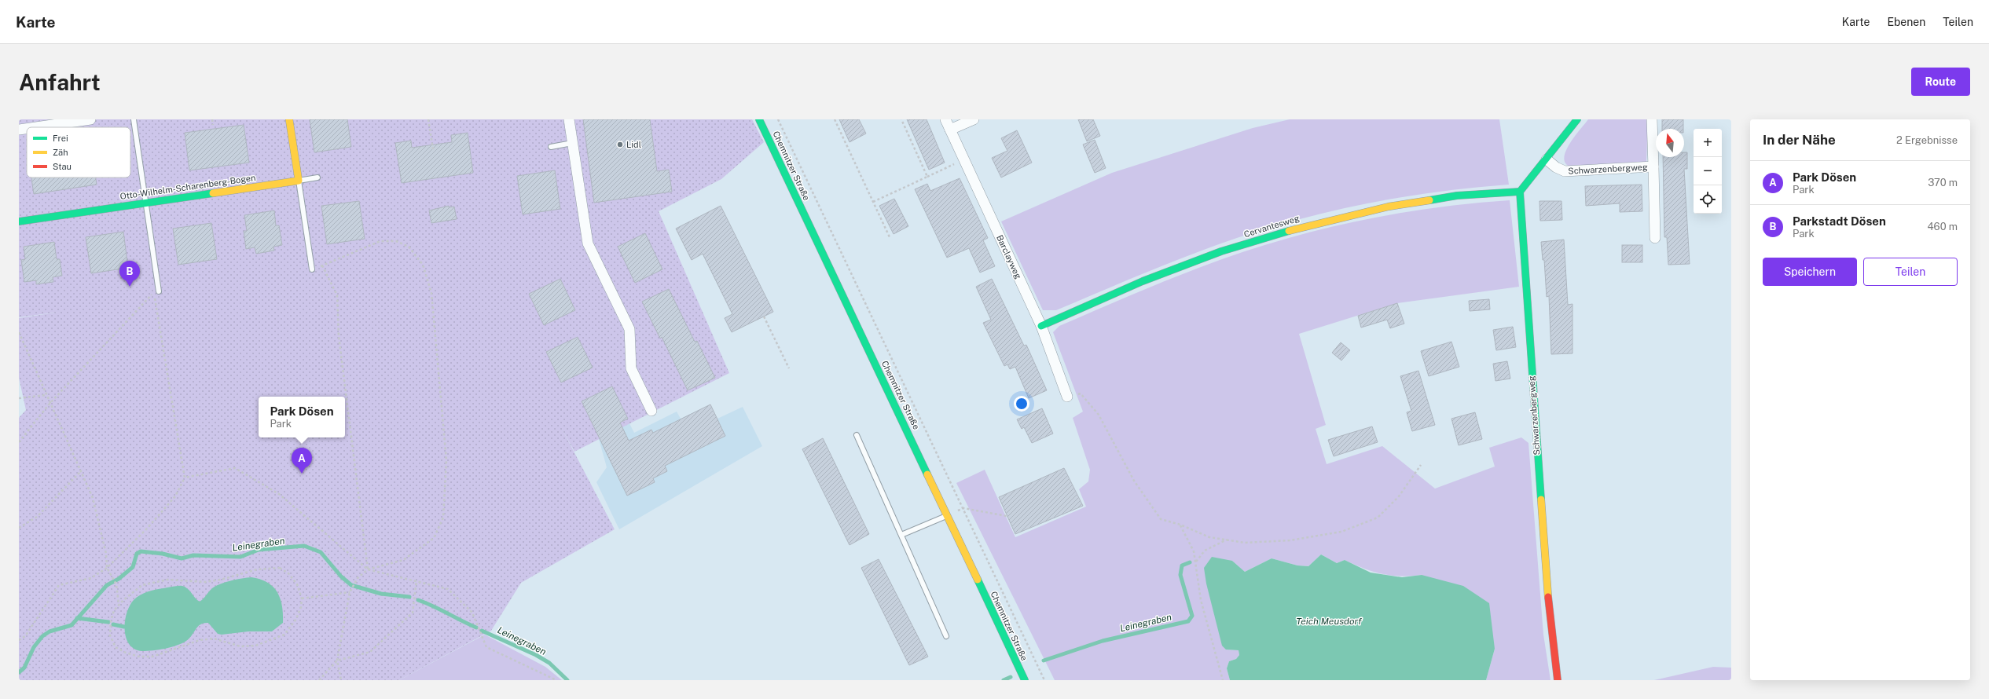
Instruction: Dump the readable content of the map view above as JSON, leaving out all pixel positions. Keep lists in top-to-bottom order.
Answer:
{
  "streets": {
    "street": [
      "Chemnitzer Straße",
      "Schwarzenbergweg",
      "Otto-Wilhelm-Scharenberg-Bogen",
      "Cervantesweg",
      "Barclayweg"
    ]
  },
  "crossings": [
    ["Schwarzenbergweg", "Cervantesweg"],
    ["Cervantesweg", "Barclayweg"]
  ],
  "water": ["Leinegraben", "Teich Meusdorf"],
  "places": ["Lidl"],
  "legend": ["Frei", "Zäh", "Stau"],
  "north": "top",
  "page": {
    "header": "Karte",
    "nav": ["Karte", "Ebenen", "Teilen"],
    "buttons": [
      "Route",
      ["Speichern", "Teilen"]
    ],
    "title": "Anfahrt",
    "heading": ["In der Nähe", "2 Ergebnisse"],
    "map_buttons": ["+", "−"],
    "list": [
      {
        "mark": "A",
        "name": "Park Dösen",
        "note": "Park",
        "value": "370 m"
      },
      {
        "mark": "B",
        "name": "Parkstadt Dösen",
        "note": "Park",
        "value": "460 m"
      }
    ],
    "pins": ["B", "A"],
    "popup": ["Park Dösen", "Park"]
  }
}
